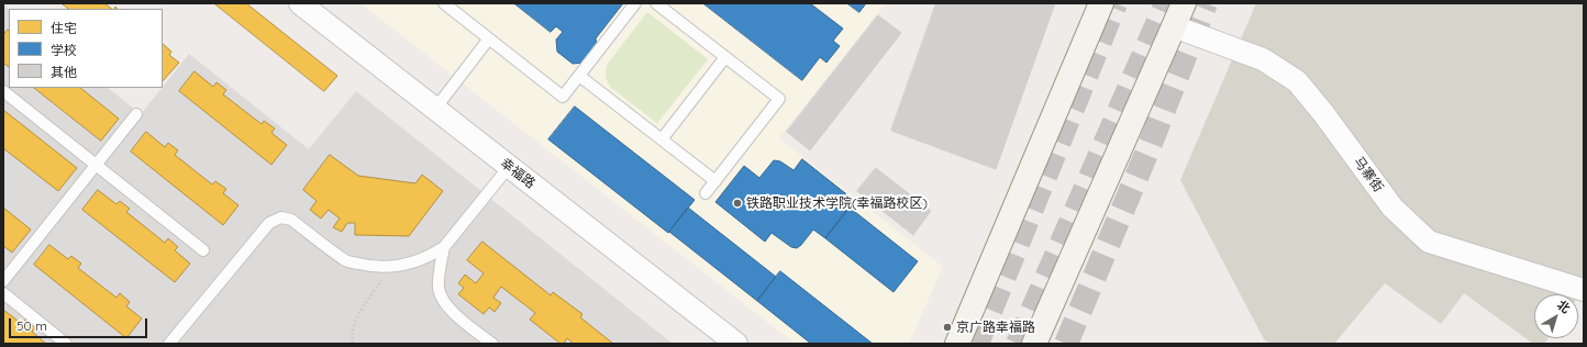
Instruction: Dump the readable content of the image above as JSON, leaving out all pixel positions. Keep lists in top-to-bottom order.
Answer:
{
  "streets": {
    "street": ["幸福路", "马寨街"]
  },
  "places": ["铁路职业技术学院(幸福路校区)", "京广路幸福路"],
  "legend": ["住宅", "学校", "其他"],
  "scale_bar": "50 m",
  "north": "top right"
}
